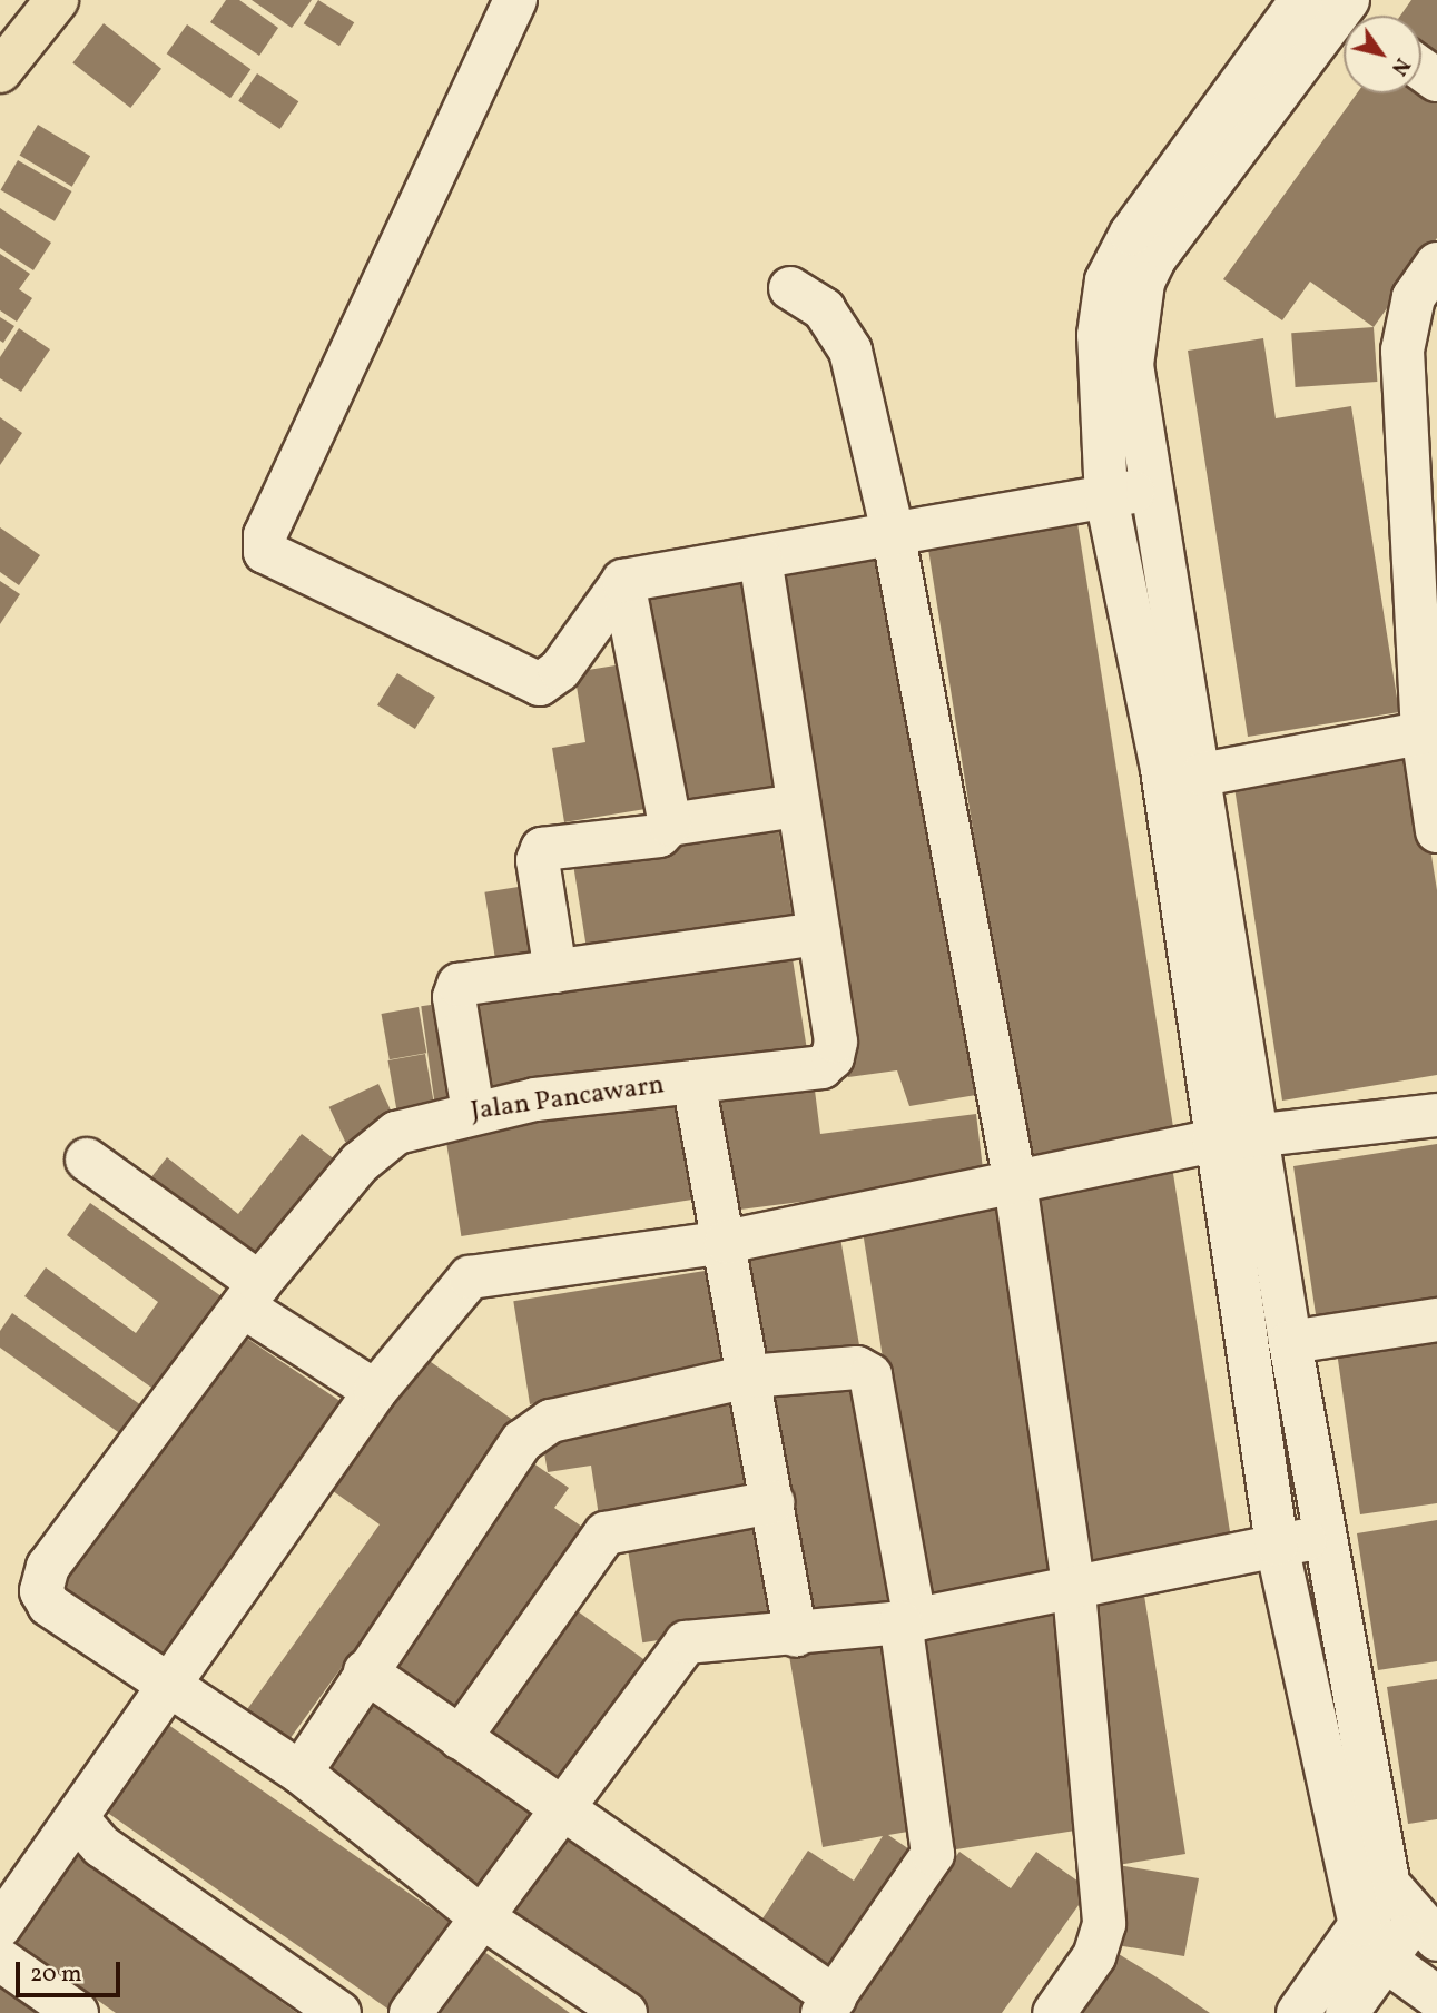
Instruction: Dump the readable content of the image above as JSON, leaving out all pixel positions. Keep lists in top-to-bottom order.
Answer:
{
  "streets": {
    "street": ["Jalan Pancawarn"]
  },
  "scale_bar": "20 m",
  "north": "bottom right"
}
